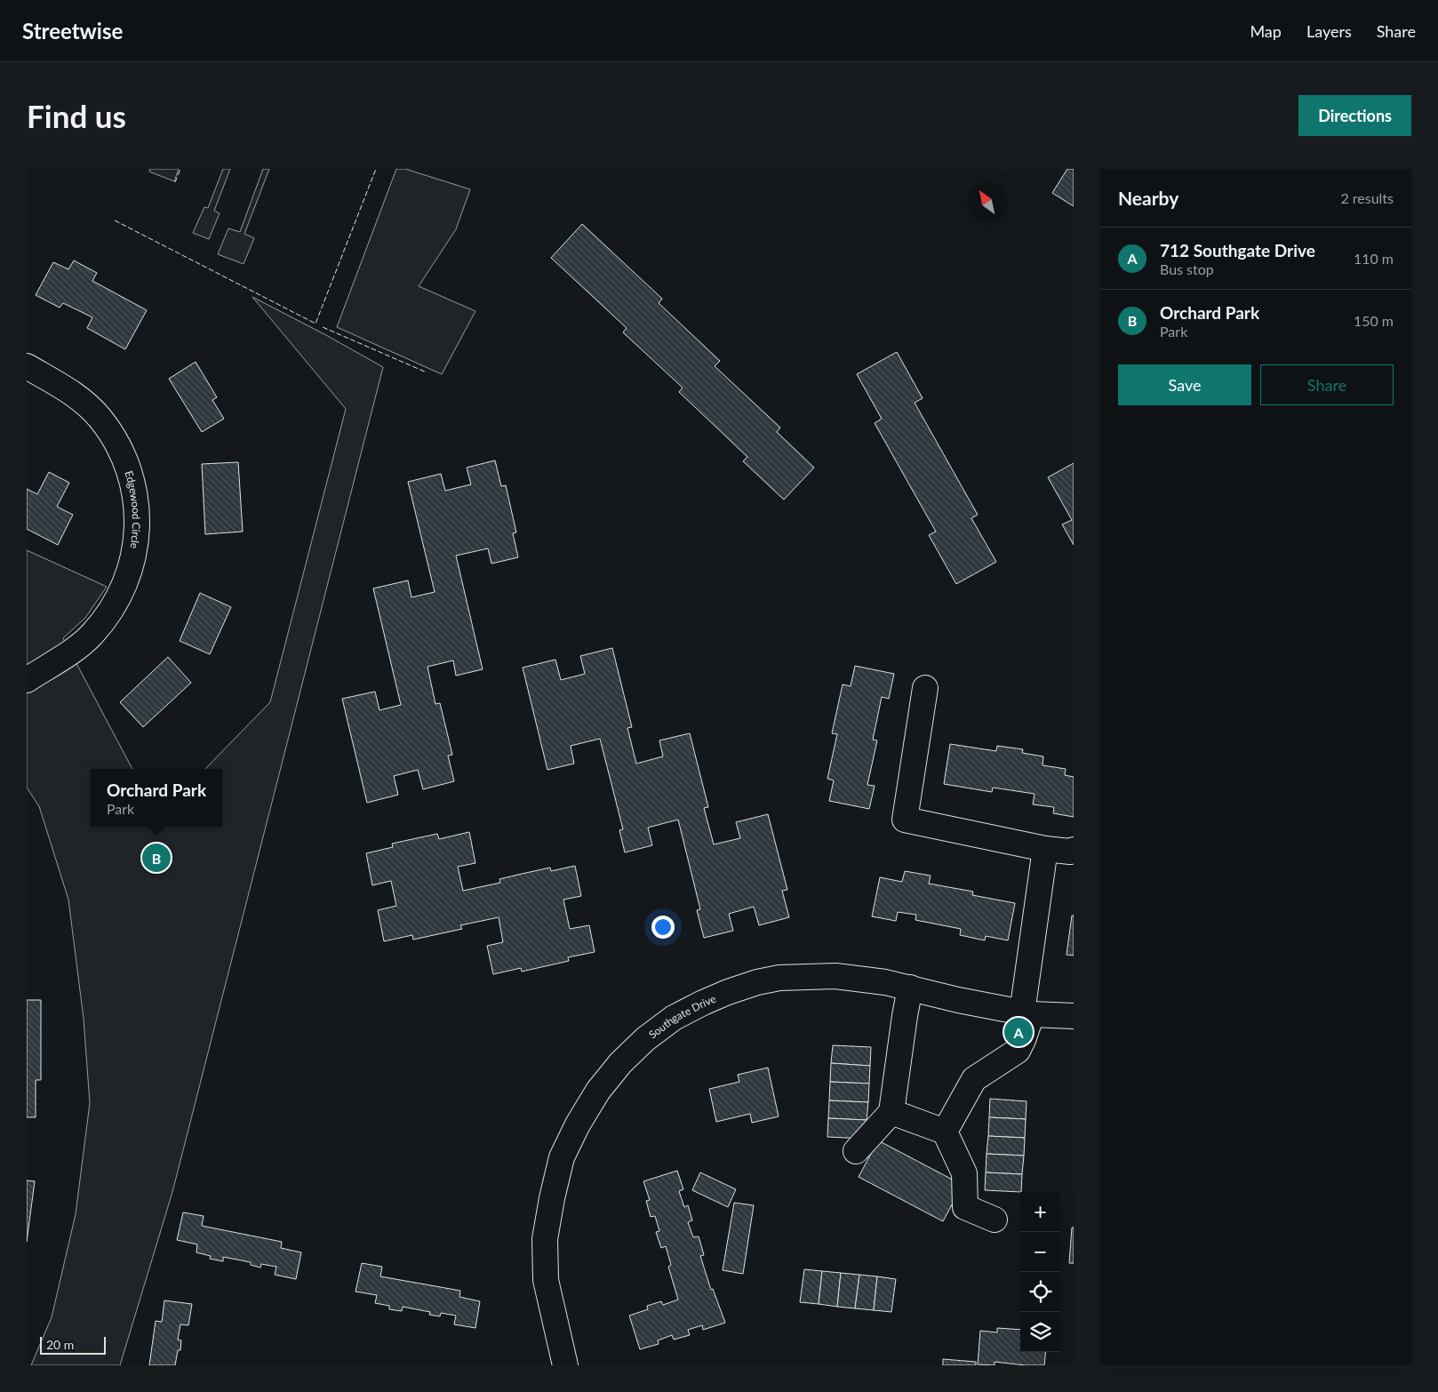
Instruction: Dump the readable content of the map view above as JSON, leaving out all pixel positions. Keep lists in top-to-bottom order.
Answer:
{
  "streets": {
    "street": ["Edgewood Circle", "Southgate Drive"]
  },
  "scale_bar": "20 m",
  "north": "top left",
  "page": {
    "header": "Streetwise",
    "nav": ["Map", "Layers", "Share"],
    "buttons": [
      "Directions",
      ["Save", "Share"]
    ],
    "title": "Find us",
    "heading": ["Nearby", "2 results"],
    "list": [
      {
        "mark": "A",
        "name": "712 Southgate Drive",
        "note": "Bus stop",
        "value": "110 m"
      },
      {
        "mark": "B",
        "name": "Orchard Park",
        "note": "Park",
        "value": "150 m"
      }
    ],
    "popup": ["Orchard Park", "Park"],
    "pins": ["B", "A"],
    "map_buttons": ["+", "−"],
    "scale": "20 m"
  }
}
